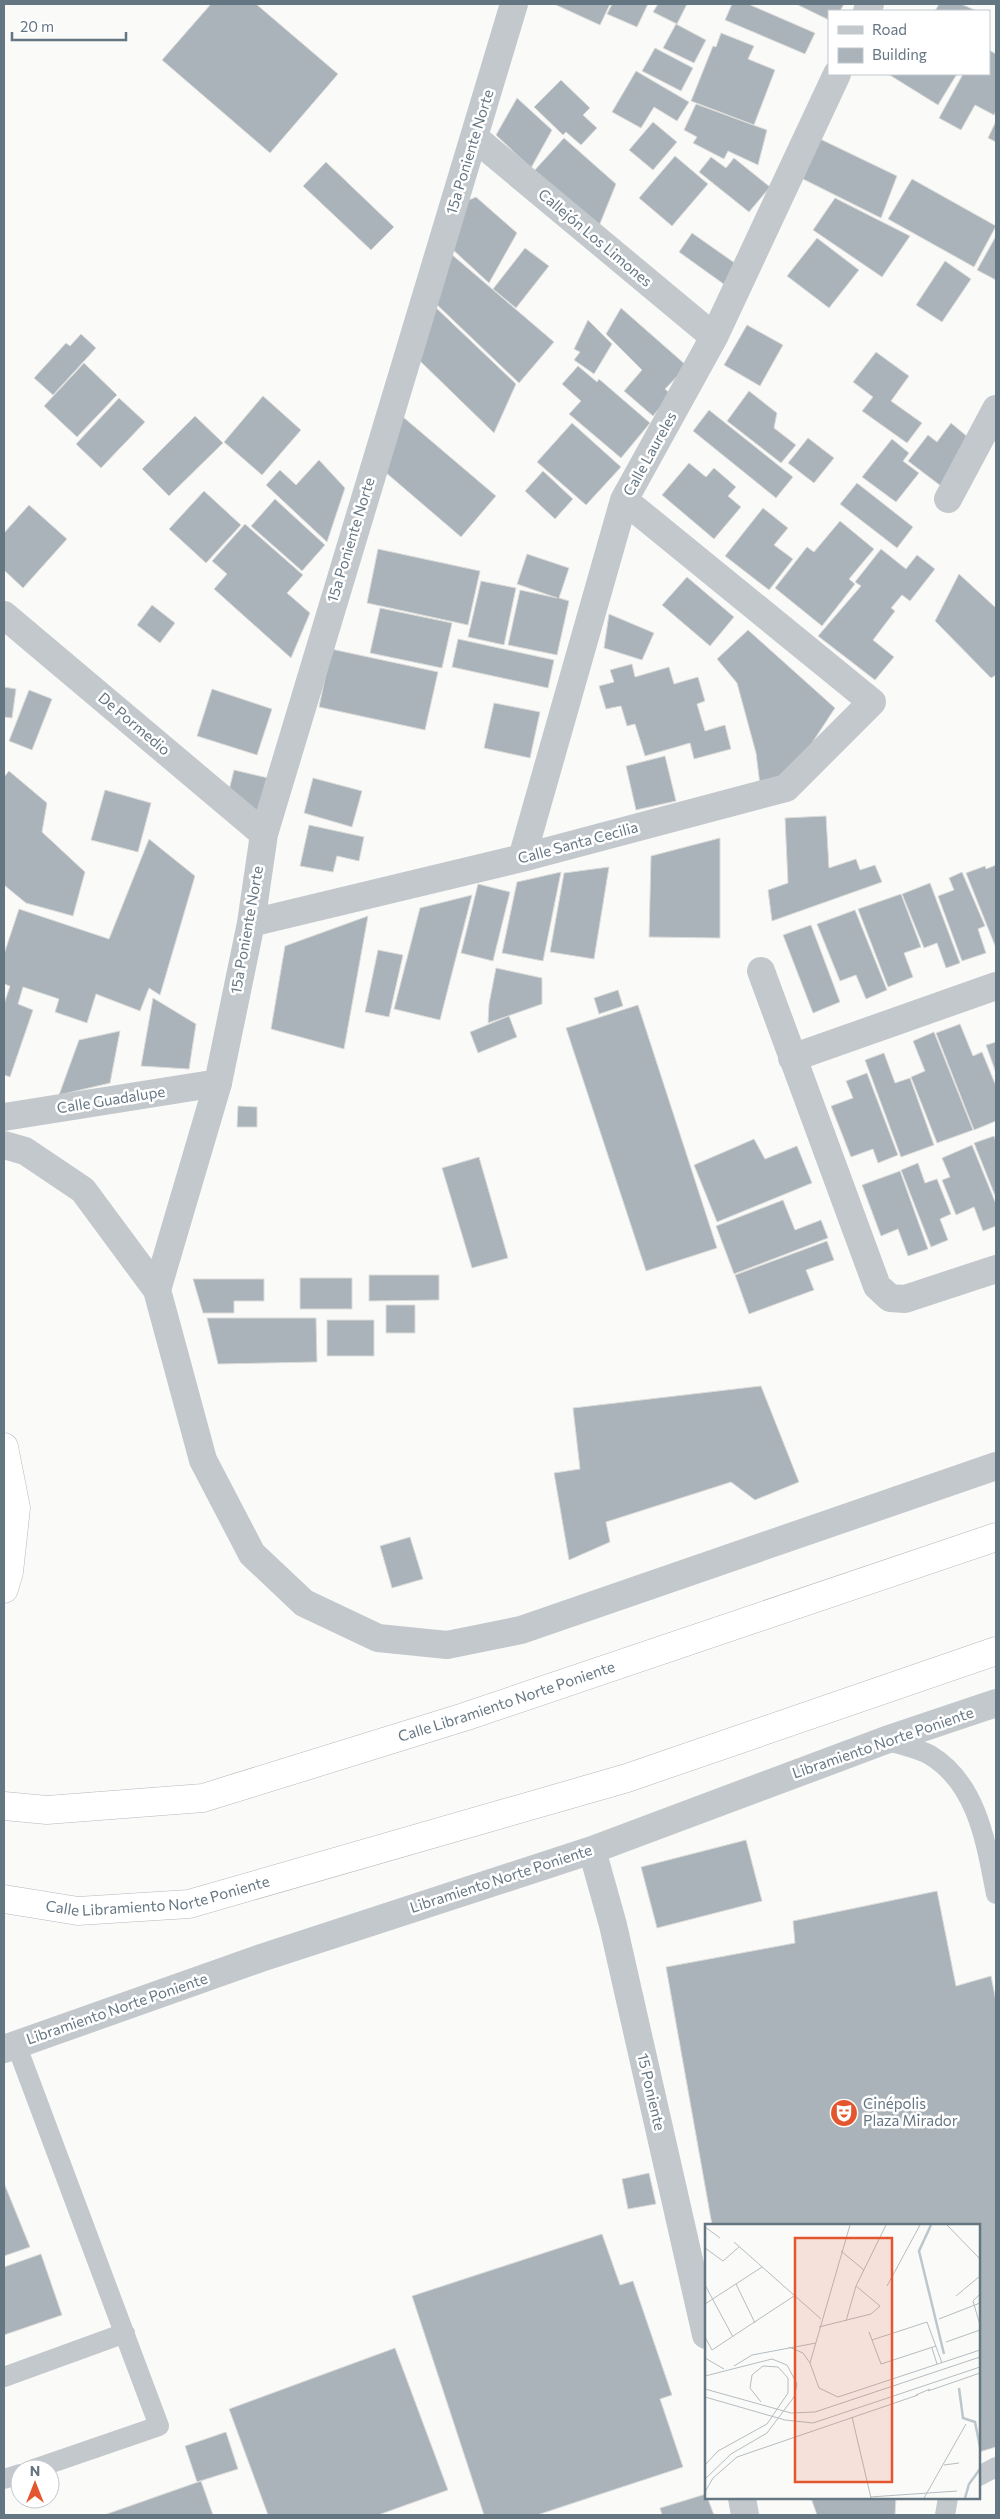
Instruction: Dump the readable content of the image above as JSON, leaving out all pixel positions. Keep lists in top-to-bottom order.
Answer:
{
  "streets": {
    "highway": ["Calle Libramiento Norte Poniente"],
    "street": [
      "15a Poniente Norte",
      "Callejón Los Limones",
      "Calle Laureles",
      "De Pormedio",
      "Calle Santa Cecilia",
      "Calle Guadalupe",
      "Libramiento Norte Poniente",
      "15 Poniente"
    ]
  },
  "crossings": [
    ["15a Poniente Norte", "Callejón Los Limones"],
    ["15a Poniente Norte", "De Pormedio"],
    ["15a Poniente Norte", "Calle Santa Cecilia"],
    ["15a Poniente Norte", "Calle Guadalupe"],
    ["Callejón Los Limones", "Calle Laureles"],
    ["Calle Laureles", "Calle Santa Cecilia"],
    ["Libramiento Norte Poniente", "15 Poniente"]
  ],
  "places": {
    "theatre": ["Cinépolis Plaza Mirador"]
  },
  "legend": ["Road", "Building"],
  "scale_bar": "20 m",
  "north": "top"
}
